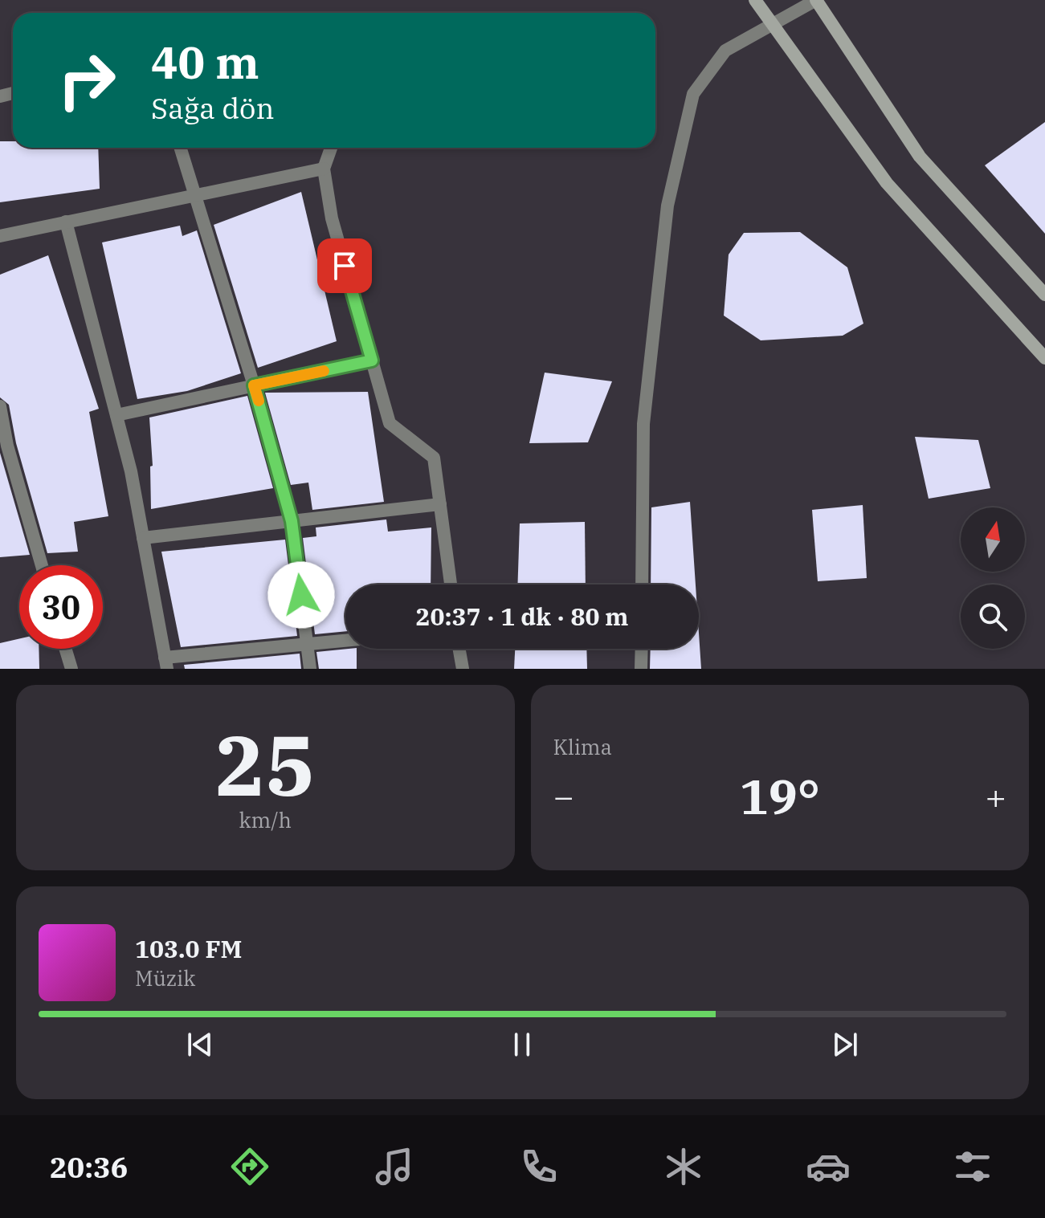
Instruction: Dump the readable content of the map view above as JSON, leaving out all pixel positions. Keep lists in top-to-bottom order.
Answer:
{
  "north": "top",
  "page": {
    "turn": ["40 m", "Sağa dön"],
    "limit": "30",
    "trip": "20:37 · 1 dk · 80 m",
    "tile": [
      ["25", "km/h"],
      "Klima"
    ],
    "heat": ["−", "19°", "+"],
    "song": ["103.0 FM", "Müzik"],
    "tabs": "20:36"
  }
}
